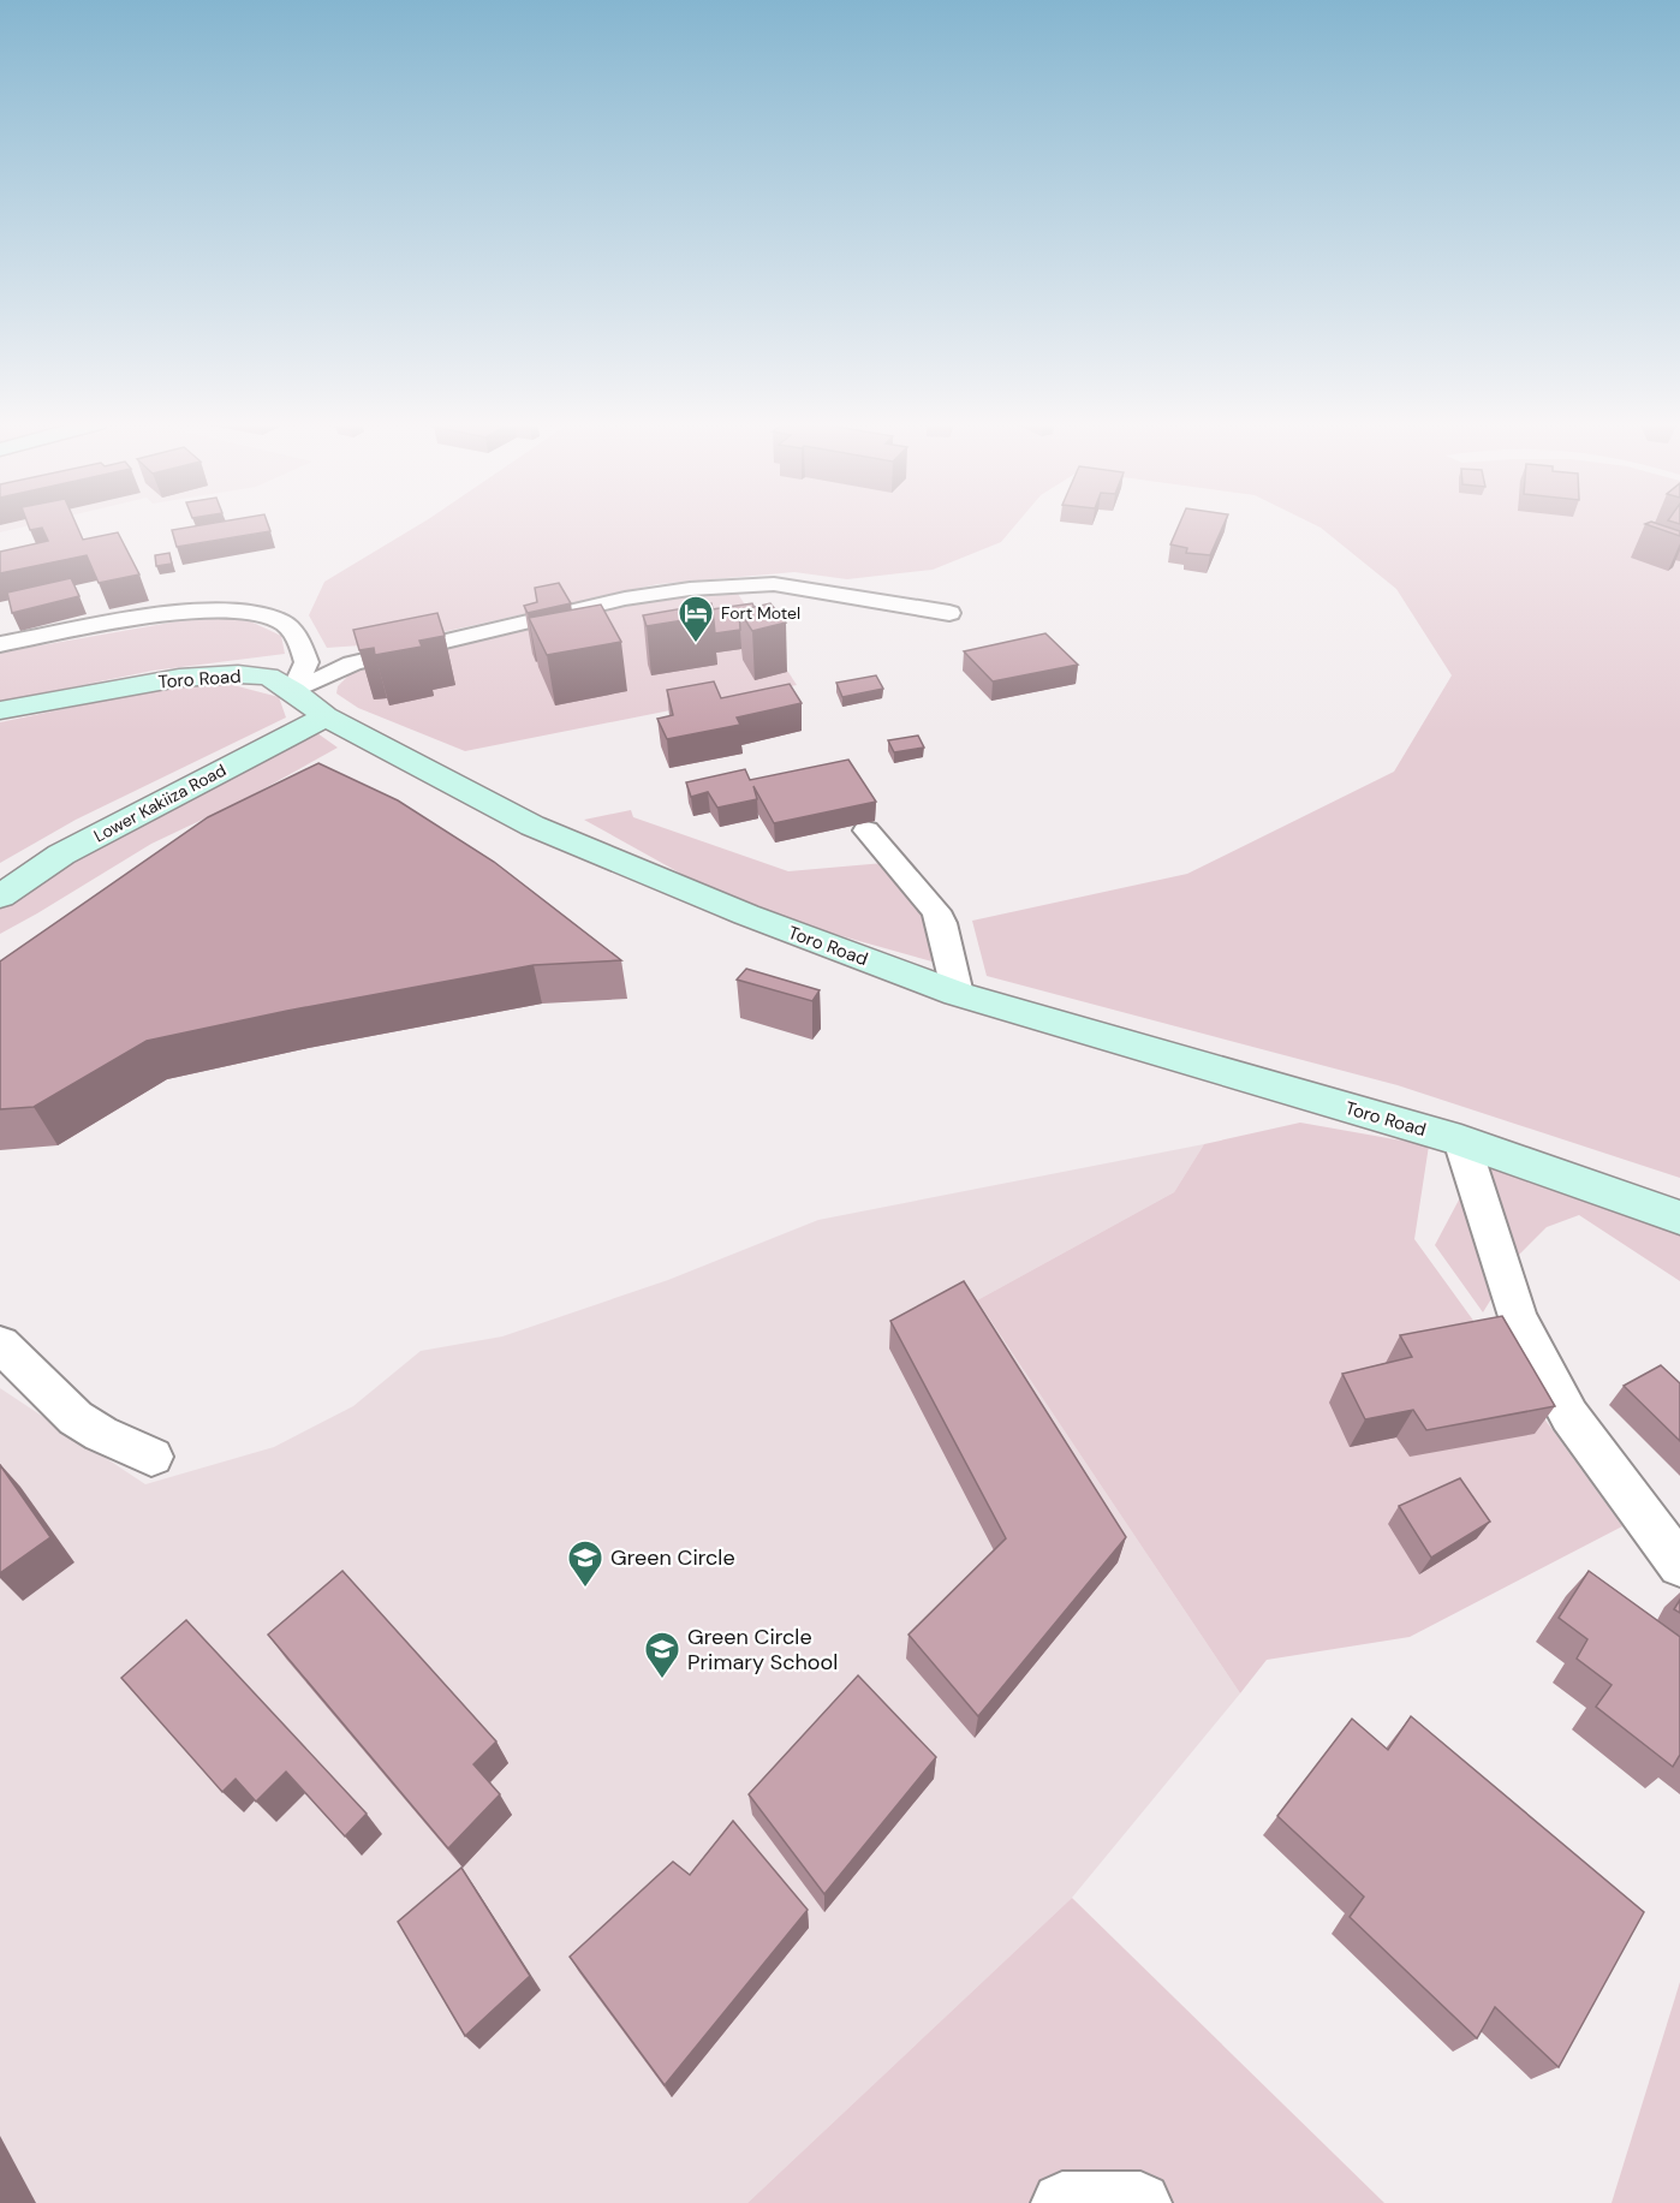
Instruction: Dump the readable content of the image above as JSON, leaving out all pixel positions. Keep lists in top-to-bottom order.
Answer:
{
  "streets": {
    "main road": ["Toro Road", "Lower Kakiiza Road"]
  },
  "crossings": [
    ["Toro Road", "Lower Kakiiza Road"]
  ],
  "places": {
    "hotel": ["Fort Motel"],
    "school or university": ["Green Circle", "Green Circle Primary School"]
  }
}
